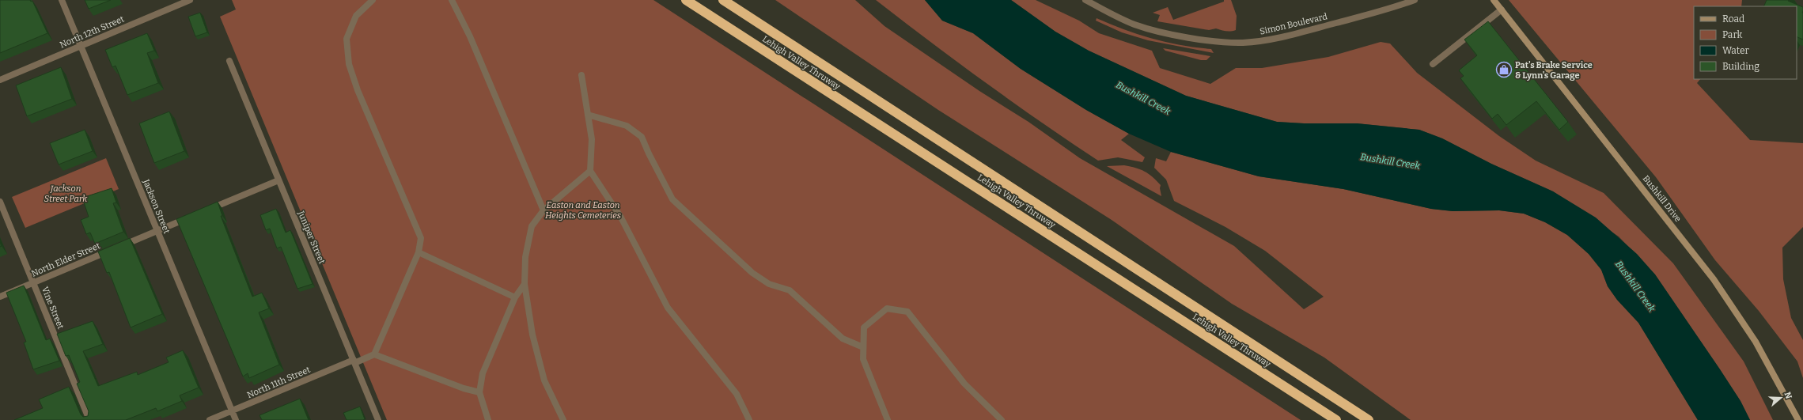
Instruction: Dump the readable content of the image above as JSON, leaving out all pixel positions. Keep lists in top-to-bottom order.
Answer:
{
  "streets": {
    "highway": ["Lehigh Valley Thruway"],
    "street": [
      "Simon Boulevard",
      "North 12th Street",
      "Bushkill Drive",
      "Jackson Street",
      "Juniper Street",
      "North Elder Street",
      "Vine Street",
      "North 11th Street"
    ]
  },
  "crossings": [
    ["North 12th Street", "Jackson Street"],
    ["Jackson Street", "North Elder Street"],
    ["Jackson Street", "North 11th Street"],
    ["Juniper Street", "North 11th Street"],
    ["North Elder Street", "Vine Street"]
  ],
  "water": ["Bushkill Creek"],
  "parks": ["Jackson Street Park", "Easton and Easton Heights Cemeteries"],
  "places": {
    "shop": ["Pat's Brake Service & Lynn's Garage"]
  },
  "legend": [
    "Road",
    "Park",
    "Water",
    "Building"
  ],
  "north": "right"
}
